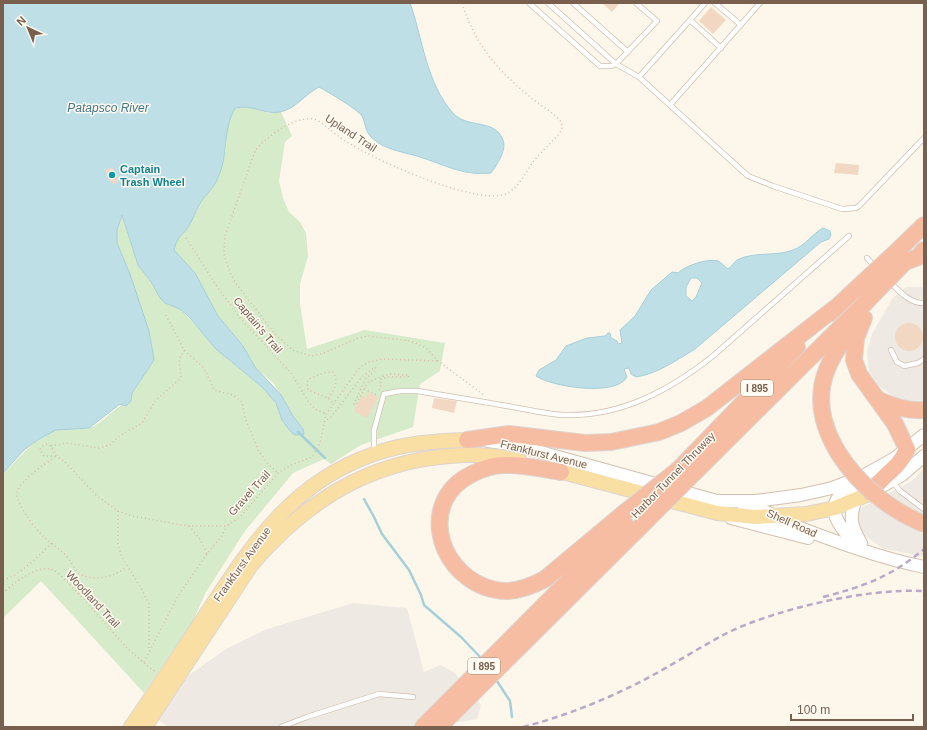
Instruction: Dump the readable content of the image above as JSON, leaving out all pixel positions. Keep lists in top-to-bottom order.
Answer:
{
  "streets": {
    "highway": ["I 895", "Harbor Tunnel Thruway"],
    "main road": ["Frankfurst Avenue", "Shell Road"],
    "path": [
      "Upland Trail",
      "Captain's Trail",
      "Gravel Trail",
      "Woodland Trail"
    ]
  },
  "crossings": [
    ["Upland Trail", "Gravel Trail"],
    ["Captain's Trail", "Gravel Trail"],
    ["Frankfurst Avenue", "Shell Road"],
    ["Frankfurst Avenue", "Woodland Trail"],
    ["Gravel Trail", "Woodland Trail"]
  ],
  "water": ["Patapsco River"],
  "places": ["Captain Trash Wheel"],
  "scale_bar": "100 m",
  "north": "top left"
}
